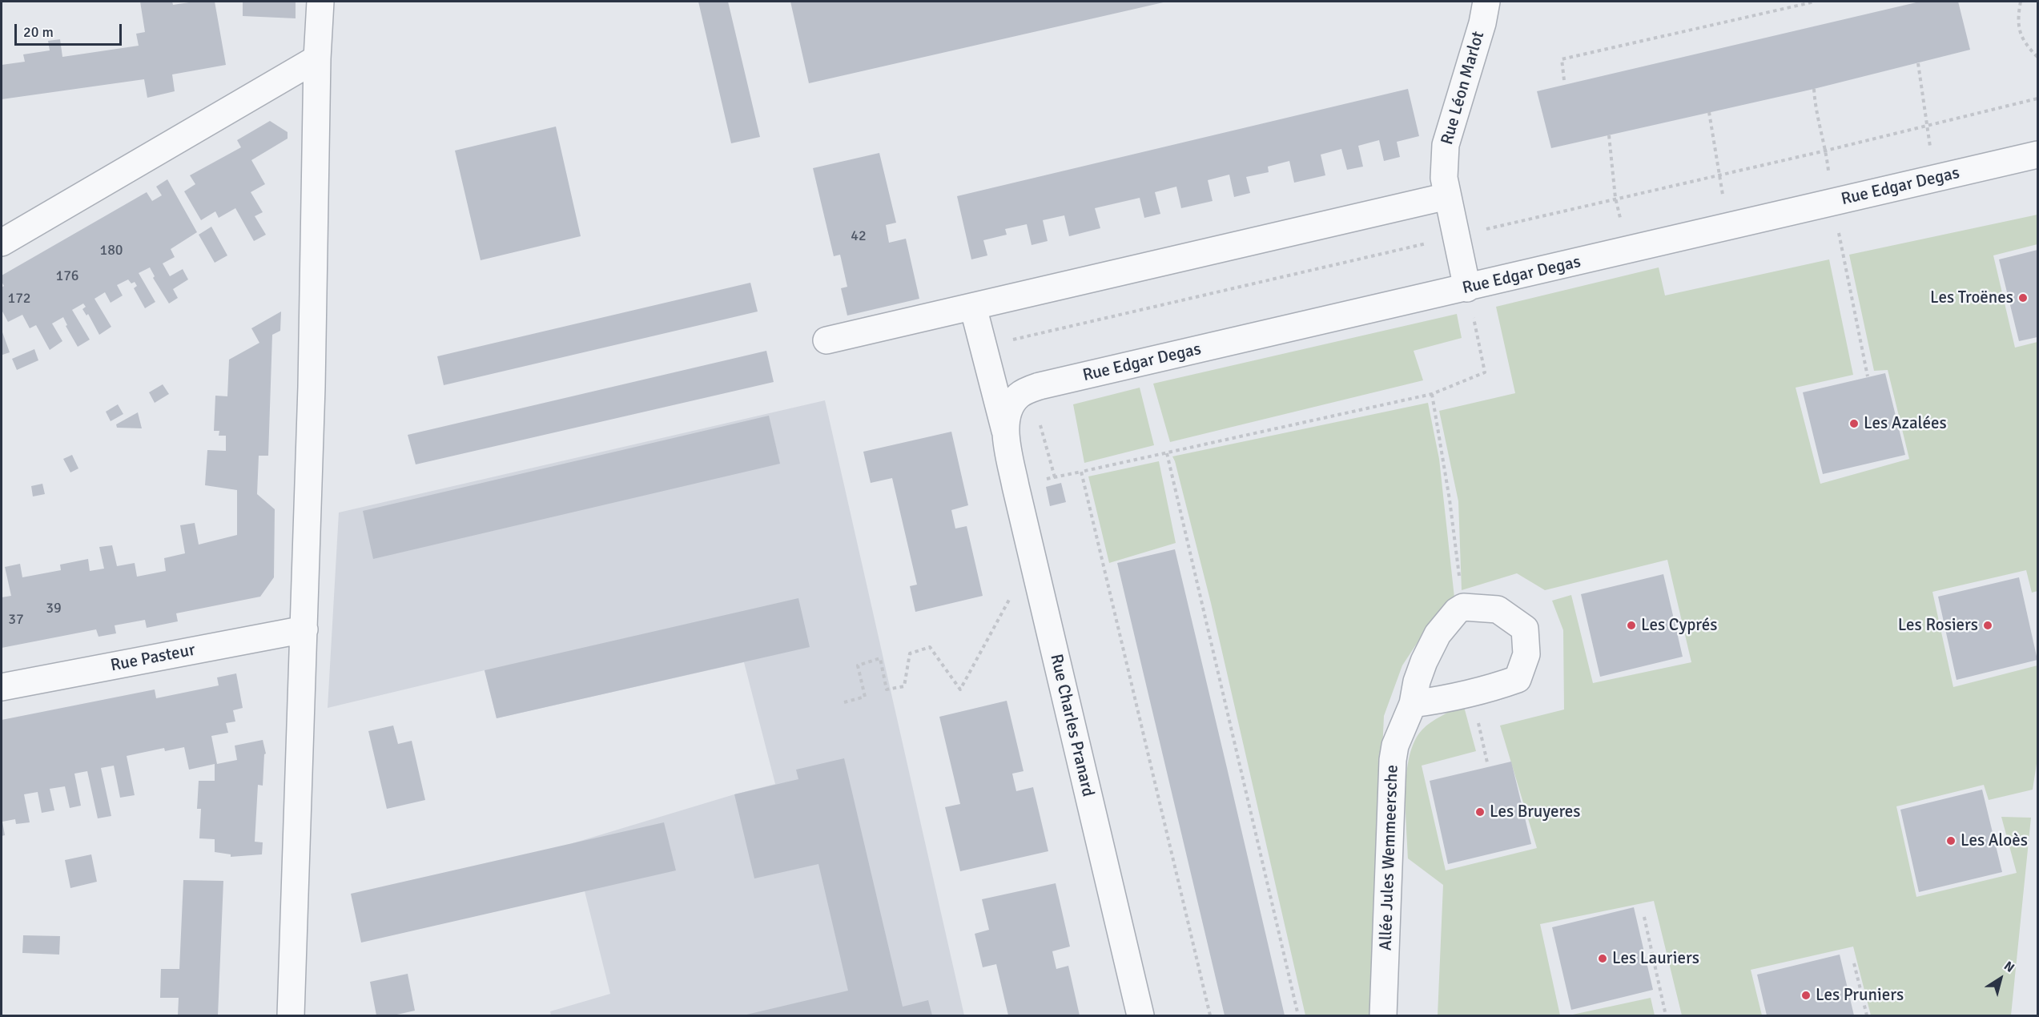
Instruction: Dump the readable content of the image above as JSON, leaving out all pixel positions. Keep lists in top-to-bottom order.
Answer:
{
  "streets": {
    "street": [
      "Rue Léon Marlot",
      "Rue Edgar Degas",
      "Rue Pasteur",
      "Rue Charles Pranard",
      "Allée Jules Wemmeersche"
    ]
  },
  "crossings": [
    ["Rue Léon Marlot", "Rue Edgar Degas"],
    ["Rue Edgar Degas", "Rue Charles Pranard"]
  ],
  "places": [
    "Les Troënes",
    "Les Azalées",
    "Les Cyprés",
    "Les Rosiers",
    "Les Bruyeres",
    "Les Aloès",
    "Les Lauriers",
    "Les Pruniers"
  ],
  "house_numbers": [
    "42",
    "180",
    "176",
    "172",
    "39",
    "37"
  ],
  "scale_bar": "20 m",
  "north": "top right"
}
